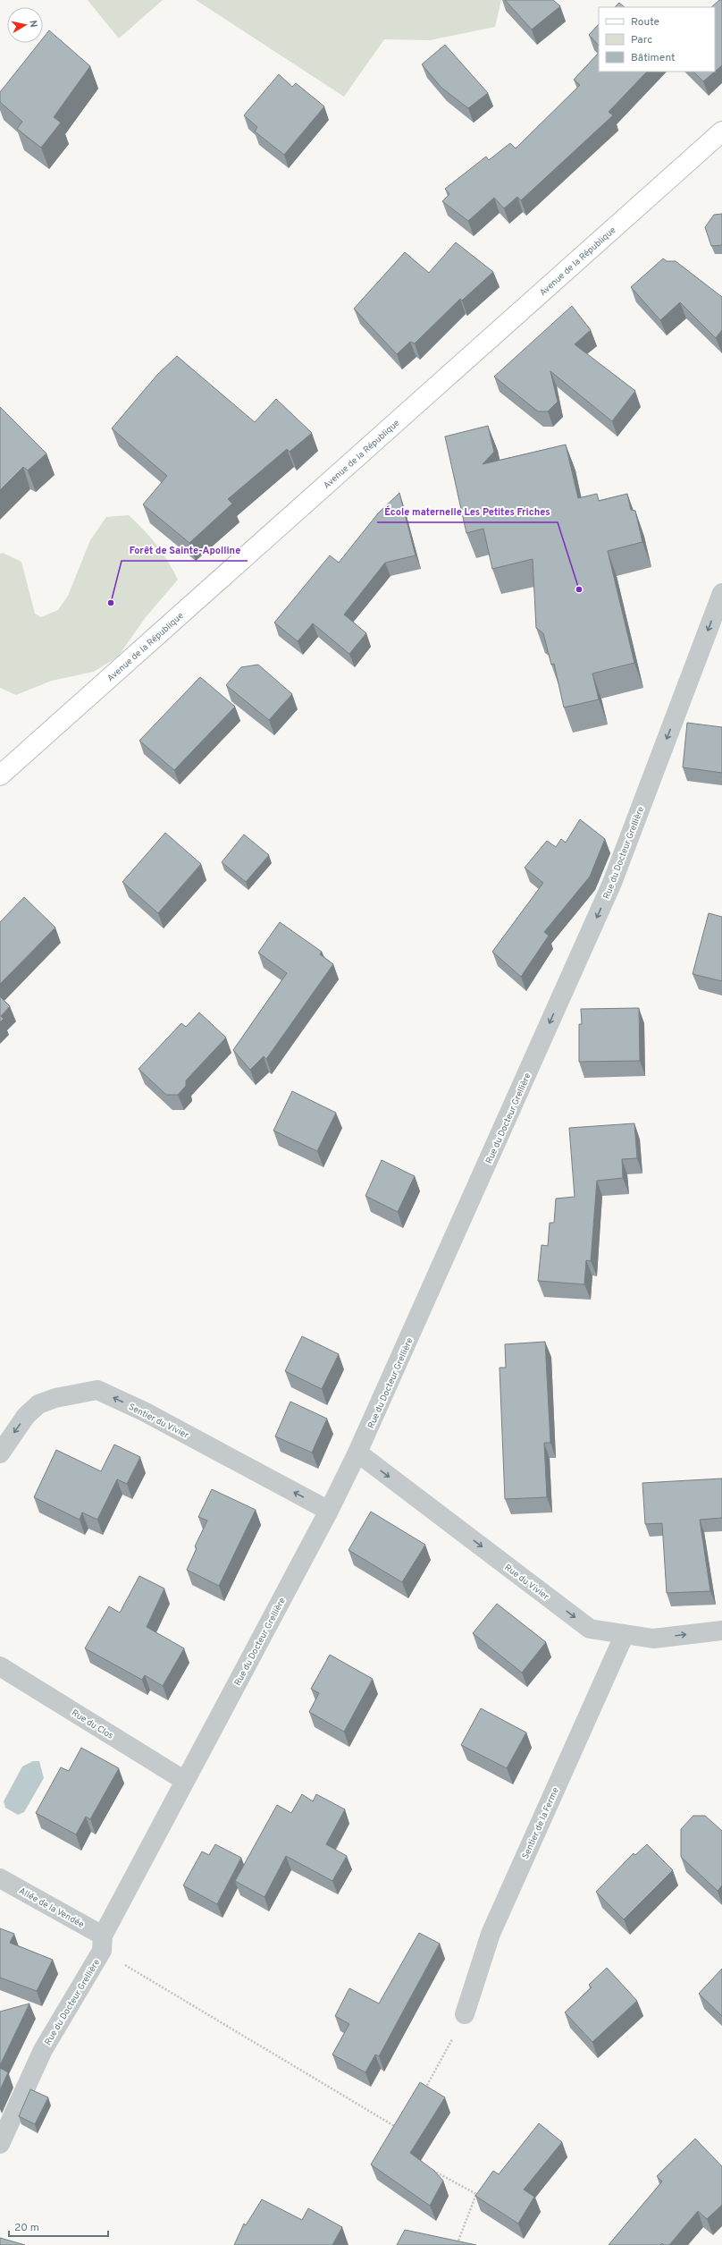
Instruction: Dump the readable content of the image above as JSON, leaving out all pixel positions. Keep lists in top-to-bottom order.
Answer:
{
  "streets": {
    "main road": ["Avenue de la République"],
    "street": [
      "Rue du Docteur Grellière",
      "Sentier du Vivier",
      "Rue du Vivier",
      "Rue du Clos",
      "Sentier de la Ferme",
      "Allée de la Vendée"
    ]
  },
  "crossings": [
    ["Rue du Docteur Grellière", "Sentier du Vivier"],
    ["Rue du Docteur Grellière", "Rue du Vivier"],
    ["Rue du Docteur Grellière", "Rue du Clos"],
    ["Rue du Docteur Grellière", "Allée de la Vendée"],
    ["Rue du Vivier", "Sentier de la Ferme"]
  ],
  "one_way": ["Rue du Docteur Grellière", "Sentier du Vivier", "Rue du Vivier"],
  "places": ["École maternelle Les Petites Friches", "Forêt de Sainte-Apolline"],
  "legend": ["Route", "Parc", "Bâtiment"],
  "scale_bar": "20 m",
  "north": "right"
}
